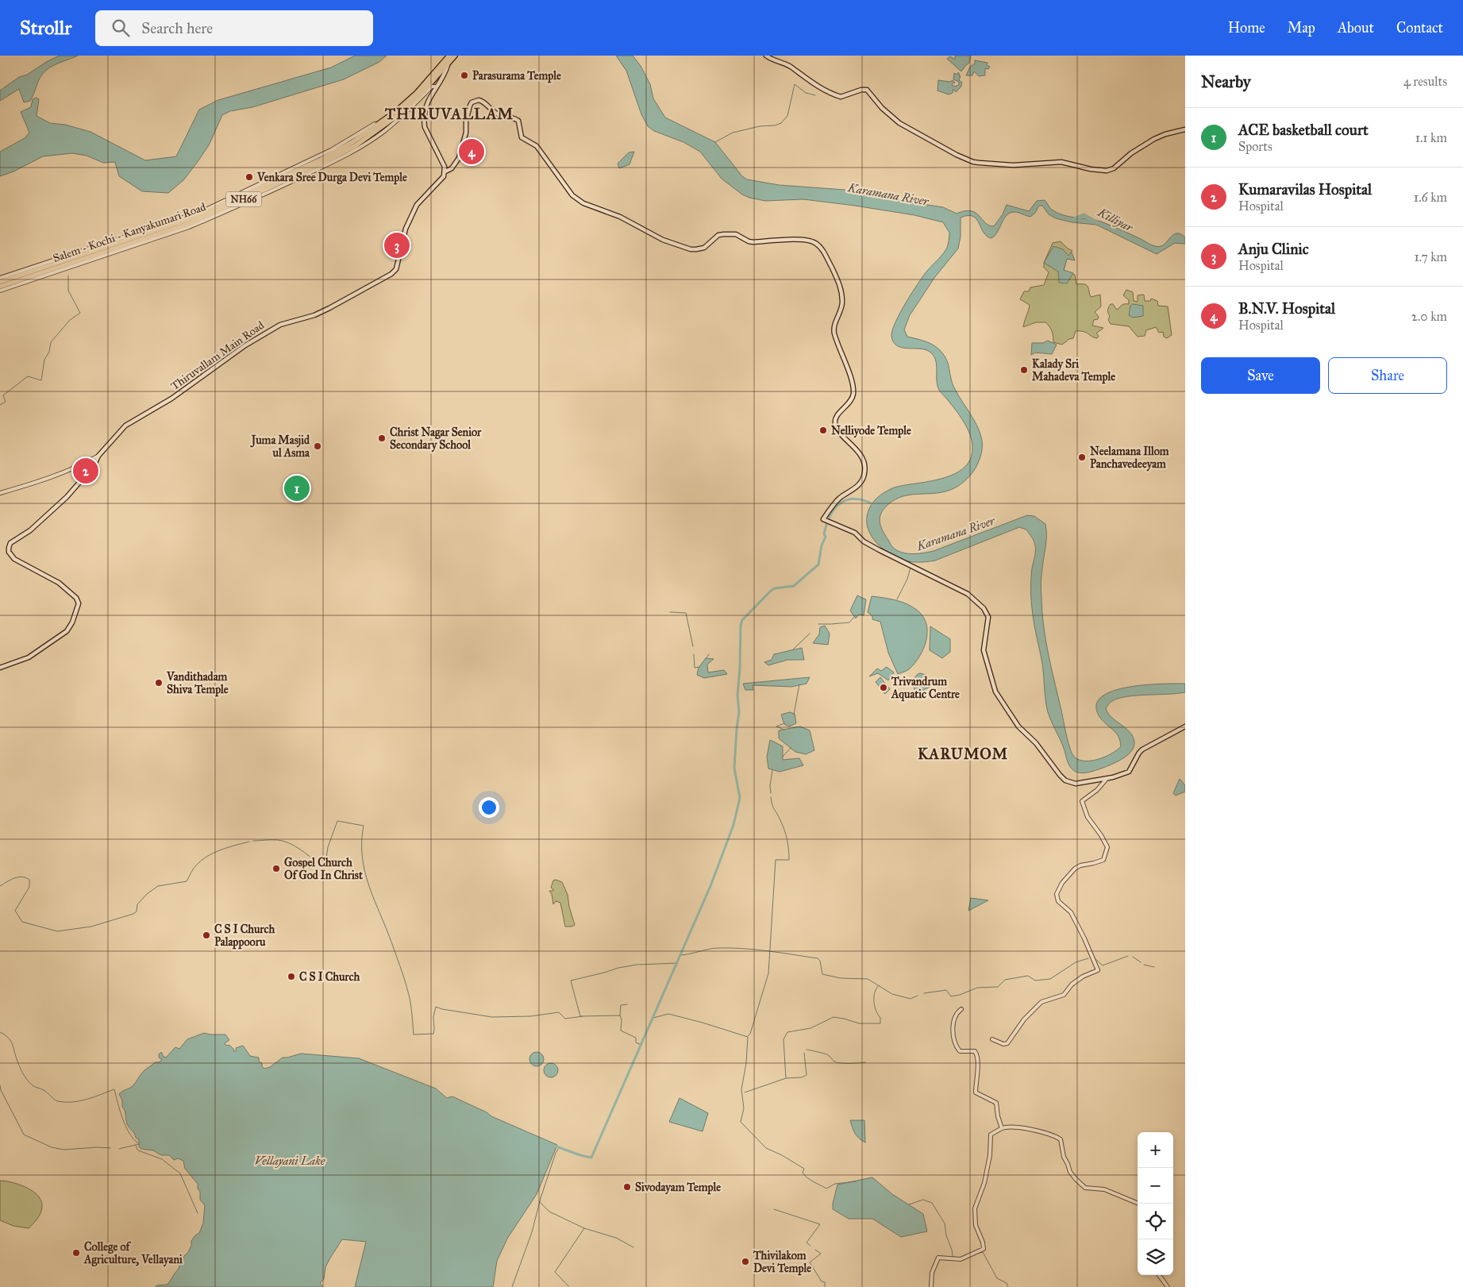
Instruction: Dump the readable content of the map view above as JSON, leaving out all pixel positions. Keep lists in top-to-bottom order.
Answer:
{
  "streets": {
    "highway": ["NH66", "Salem - Kochi - Kanyakumari Road"],
    "main road": ["Thiruvallam Main Road"]
  },
  "districts": ["THIRUVALLAM", "KARUMOM"],
  "water": ["Karamana River", "Killiyar", "Vellayani Lake"],
  "places": [
    "Parasurama Temple",
    "Venkara Sree Durga Devi Temple",
    "Kalady Sri Mahadeva Temple",
    "Nelliyode Temple",
    "Christ Nagar Senior Secondary School",
    "Juma Masjid ul Asma",
    "Neelamana Illom Panchavedeeyam",
    "Vandithadam Shiva Temple",
    "Trivandrum Aquatic Centre",
    "Gospel Church Of God In Christ",
    "C S I Church Palappooru",
    "C S I Church",
    "Sivodayam Temple",
    "College of Agriculture, Vellayani",
    "Thivilakom Devi Temple"
  ],
  "page": {
    "header": "Strollr",
    "search": "Search here",
    "nav": [
      "Home",
      "Map",
      "About",
      "Contact"
    ],
    "heading": ["Nearby", "4 results"],
    "list": [
      {
        "mark": "1",
        "name": "ACE basketball court",
        "note": "Sports",
        "value": "1.1 km"
      },
      {
        "mark": "2",
        "name": "Kumaravilas Hospital",
        "note": "Hospital",
        "value": "1.6 km"
      },
      {
        "mark": "3",
        "name": "Anju Clinic",
        "note": "Hospital",
        "value": "1.7 km"
      },
      {
        "mark": "4",
        "name": "B.N.V. Hospital",
        "note": "Hospital",
        "value": "2.0 km"
      }
    ],
    "pins": [
      "4",
      "3",
      "2",
      "1"
    ],
    "buttons": ["Save", "Share"],
    "map_buttons": ["+", "−"]
  }
}
